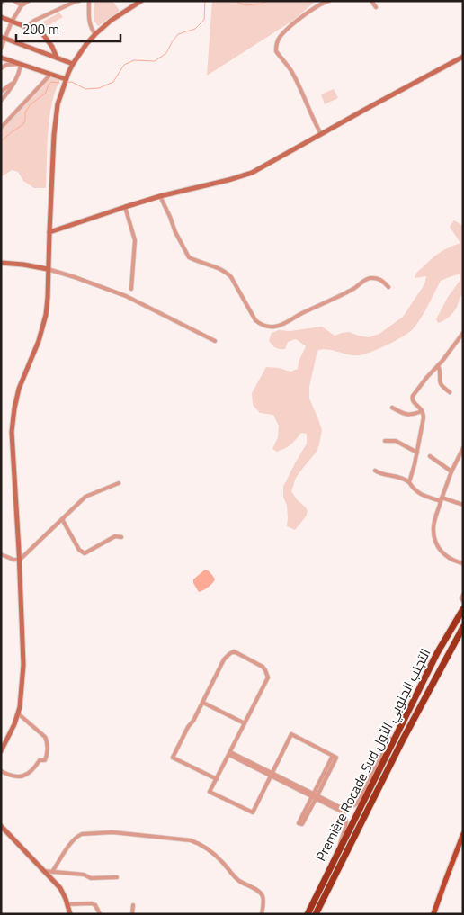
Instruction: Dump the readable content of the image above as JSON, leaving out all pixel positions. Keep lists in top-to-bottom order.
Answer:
{
  "streets": {
    "highway": ["Première Rocade Sud التجنب الجنوبي الأول"]
  },
  "scale_bar": "200 m"
}
